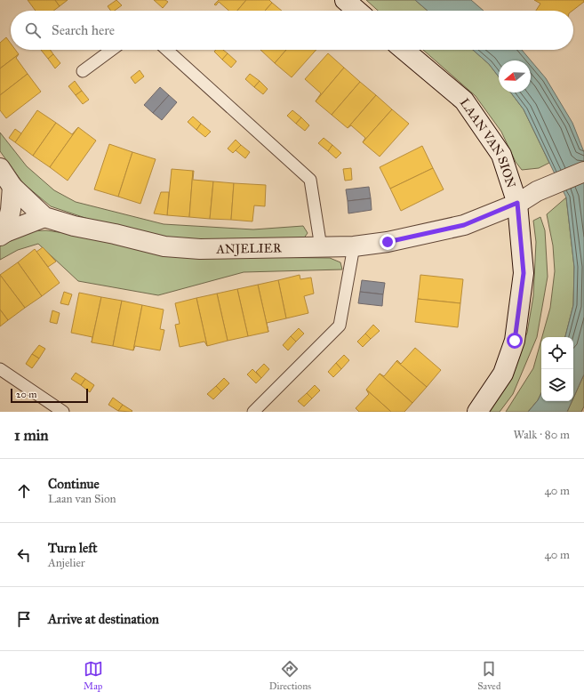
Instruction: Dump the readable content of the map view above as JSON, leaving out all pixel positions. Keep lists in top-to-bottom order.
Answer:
{
  "streets": {
    "street": ["LAAN VAN SION", "ANJELIER"]
  },
  "crossings": [
    ["LAAN VAN SION", "ANJELIER"]
  ],
  "scale_bar": "20 m",
  "north": "left",
  "page": {
    "search": "Search here",
    "scale": "20 m",
    "heading": ["1 min", "Walk · 80 m"],
    "list": [
      ["Continue", "Laan van Sion", "40 m"],
      ["Turn left", "Anjelier", "40 m"],
      "Arrive at destination"
    ],
    "nav": ["Map", "Directions", "Saved"]
  }
}
